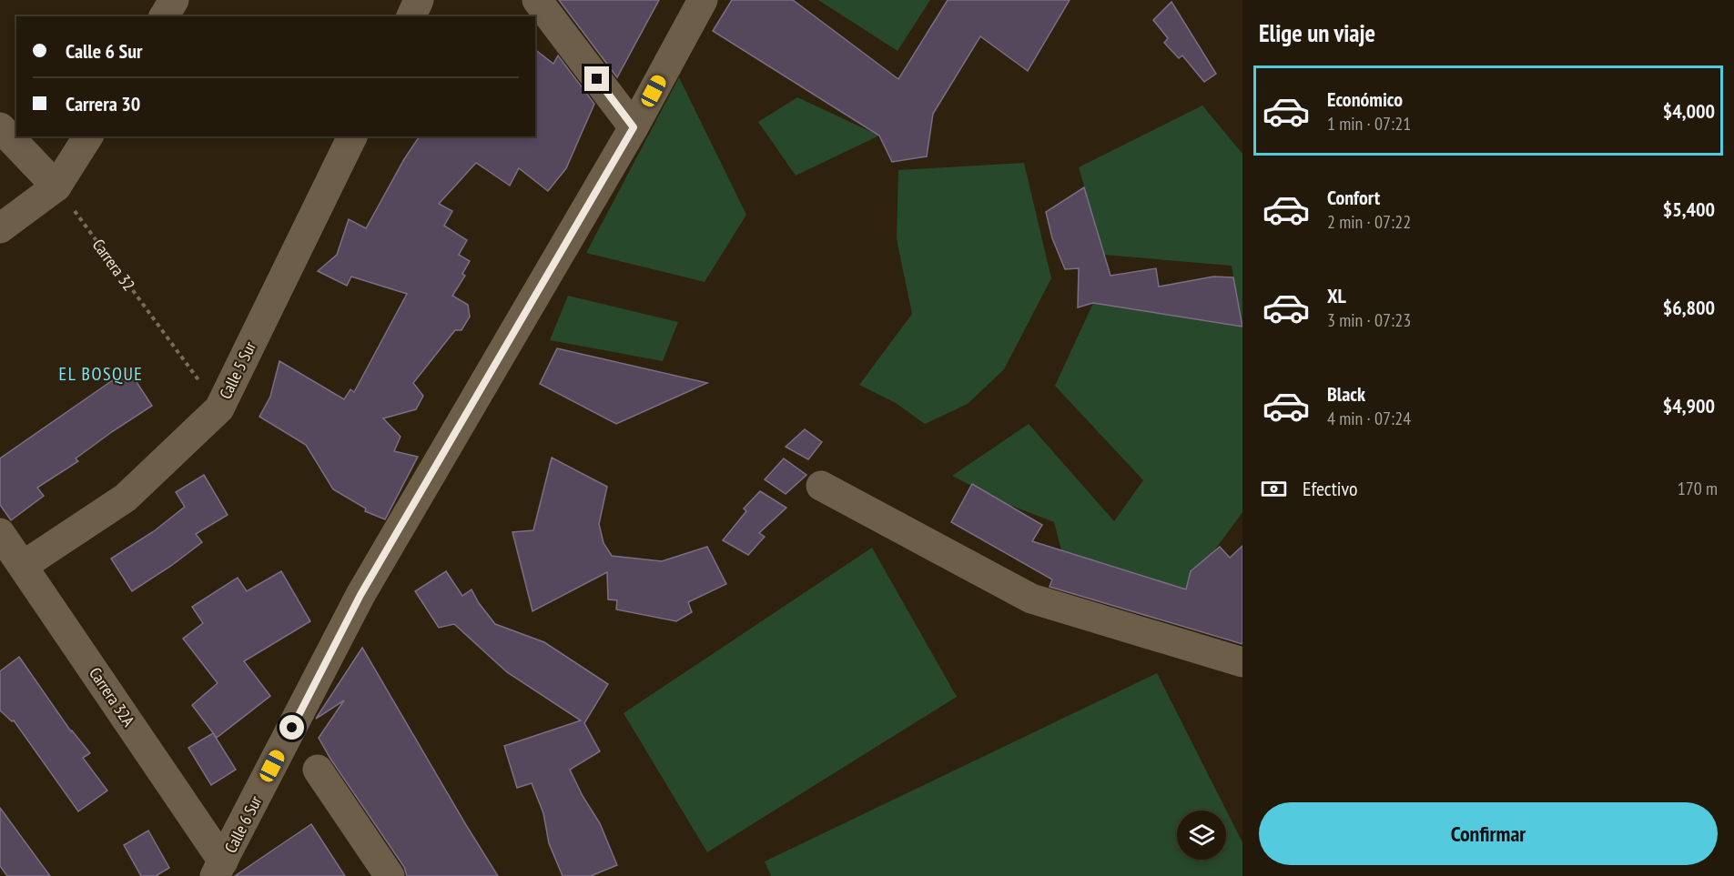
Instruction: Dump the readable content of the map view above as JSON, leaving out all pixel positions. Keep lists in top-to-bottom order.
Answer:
{
  "streets": {
    "street": ["Calle 5 Sur", "Carrera 32A", "Calle 6 Sur"],
    "path": ["Carrera 32"]
  },
  "crossings": [
    ["Carrera 32", "Calle 5 Sur"],
    ["Calle 5 Sur", "Carrera 32A"],
    ["Carrera 32A", "Calle 6 Sur"]
  ],
  "districts": ["EL BOSQUE"],
  "page": {
    "heading": "Elige un viaje",
    "banner": ["Calle 6 Sur", "Carrera 30"],
    "list": [
      {
        "name": "Económico",
        "note": "1 min · 07:21",
        "value": "$4,000"
      },
      {
        "name": "Confort",
        "note": "2 min · 07:22",
        "value": "$5,400"
      },
      {
        "name": "XL",
        "note": "3 min · 07:23",
        "value": "$6,800"
      },
      {
        "name": "Black",
        "note": "4 min · 07:24",
        "value": "$4,900"
      }
    ],
    "pay": ["Efectivo", "170 m"],
    "buttons": "Confirmar"
  }
}
